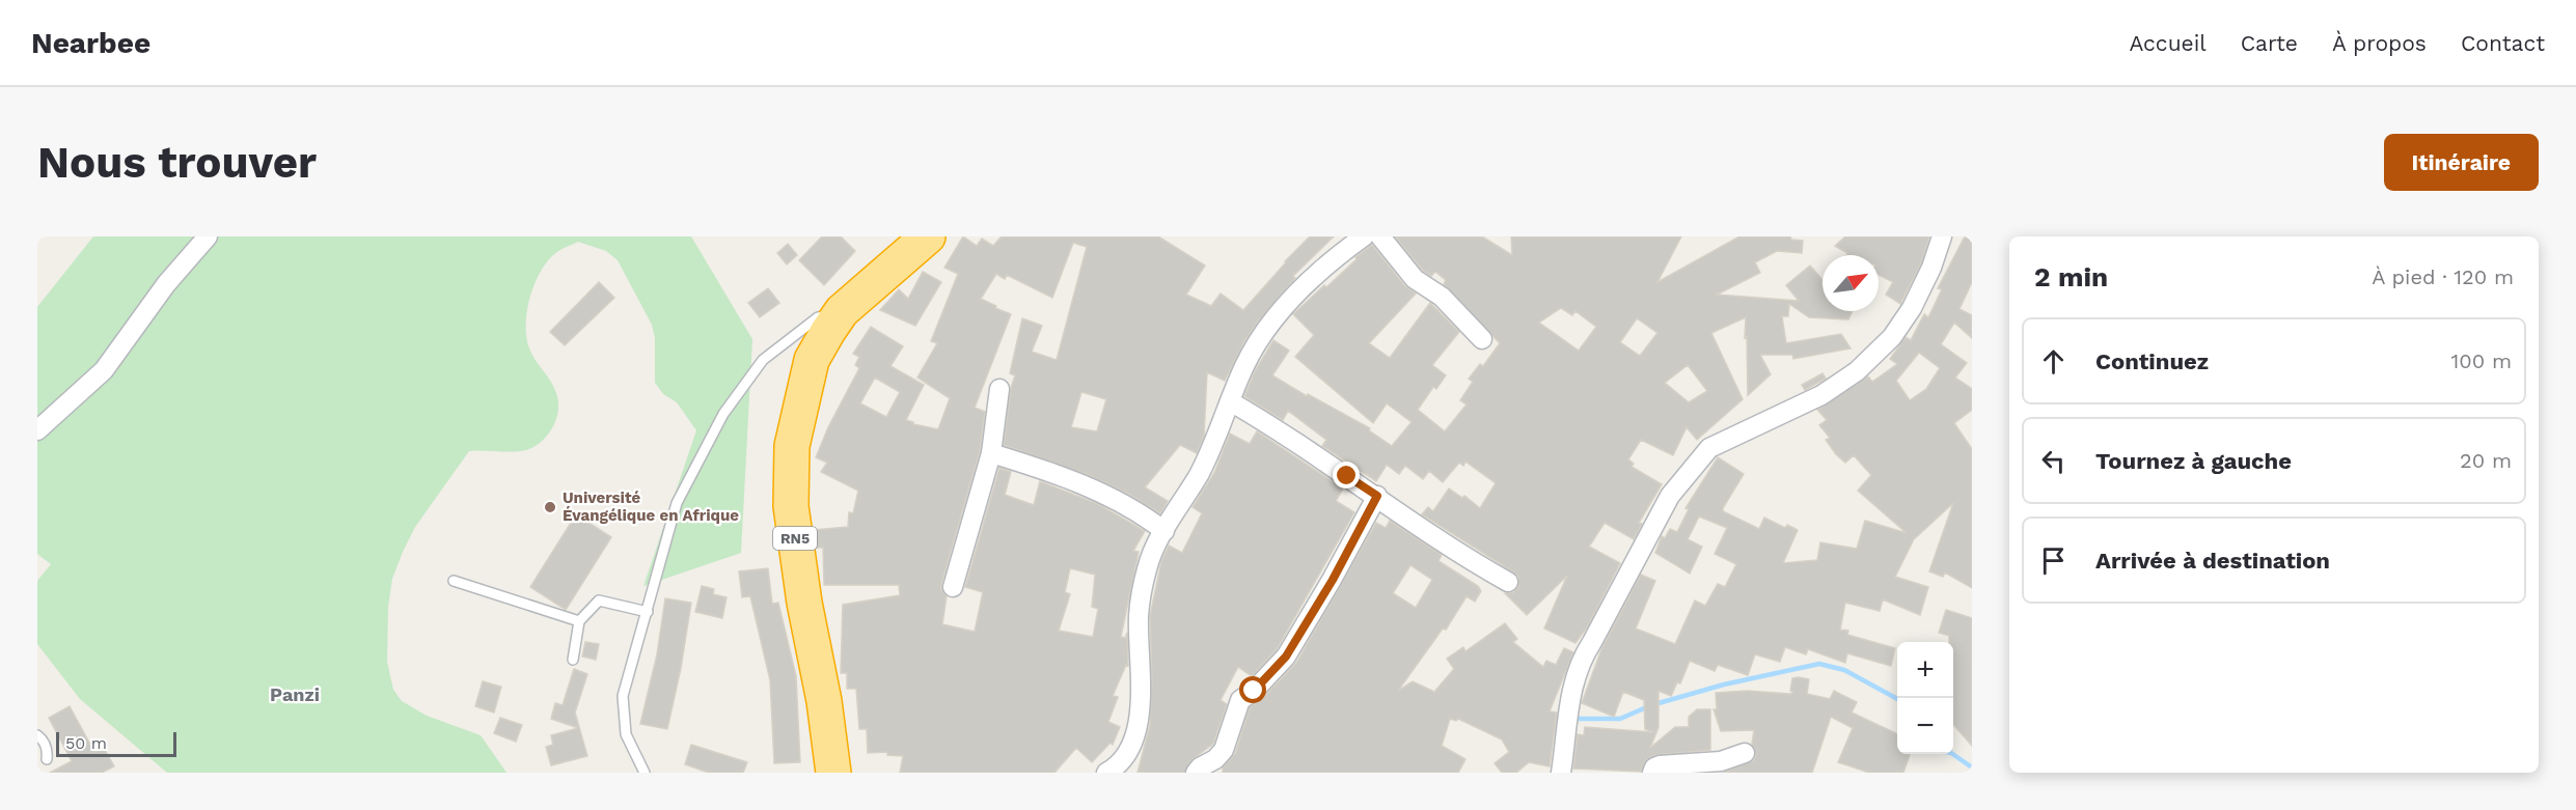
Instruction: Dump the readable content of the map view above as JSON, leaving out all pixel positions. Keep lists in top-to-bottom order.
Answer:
{
  "streets": {
    "highway": ["RN5"]
  },
  "districts": ["Panzi"],
  "places": ["Université Évangélique en Afrique"],
  "scale_bar": "50 m",
  "north": "top right",
  "page": {
    "header": "Nearbee",
    "nav": [
      "Accueil",
      "Carte",
      "À propos",
      "Contact"
    ],
    "buttons": "Itinéraire",
    "title": "Nous trouver",
    "heading": ["2 min", "À pied · 120 m"],
    "list": [
      ["Continuez", "100 m"],
      ["Tournez à gauche", "20 m"],
      "Arrivée à destination"
    ],
    "map_buttons": ["+", "−"],
    "scale": "50 m"
  }
}
